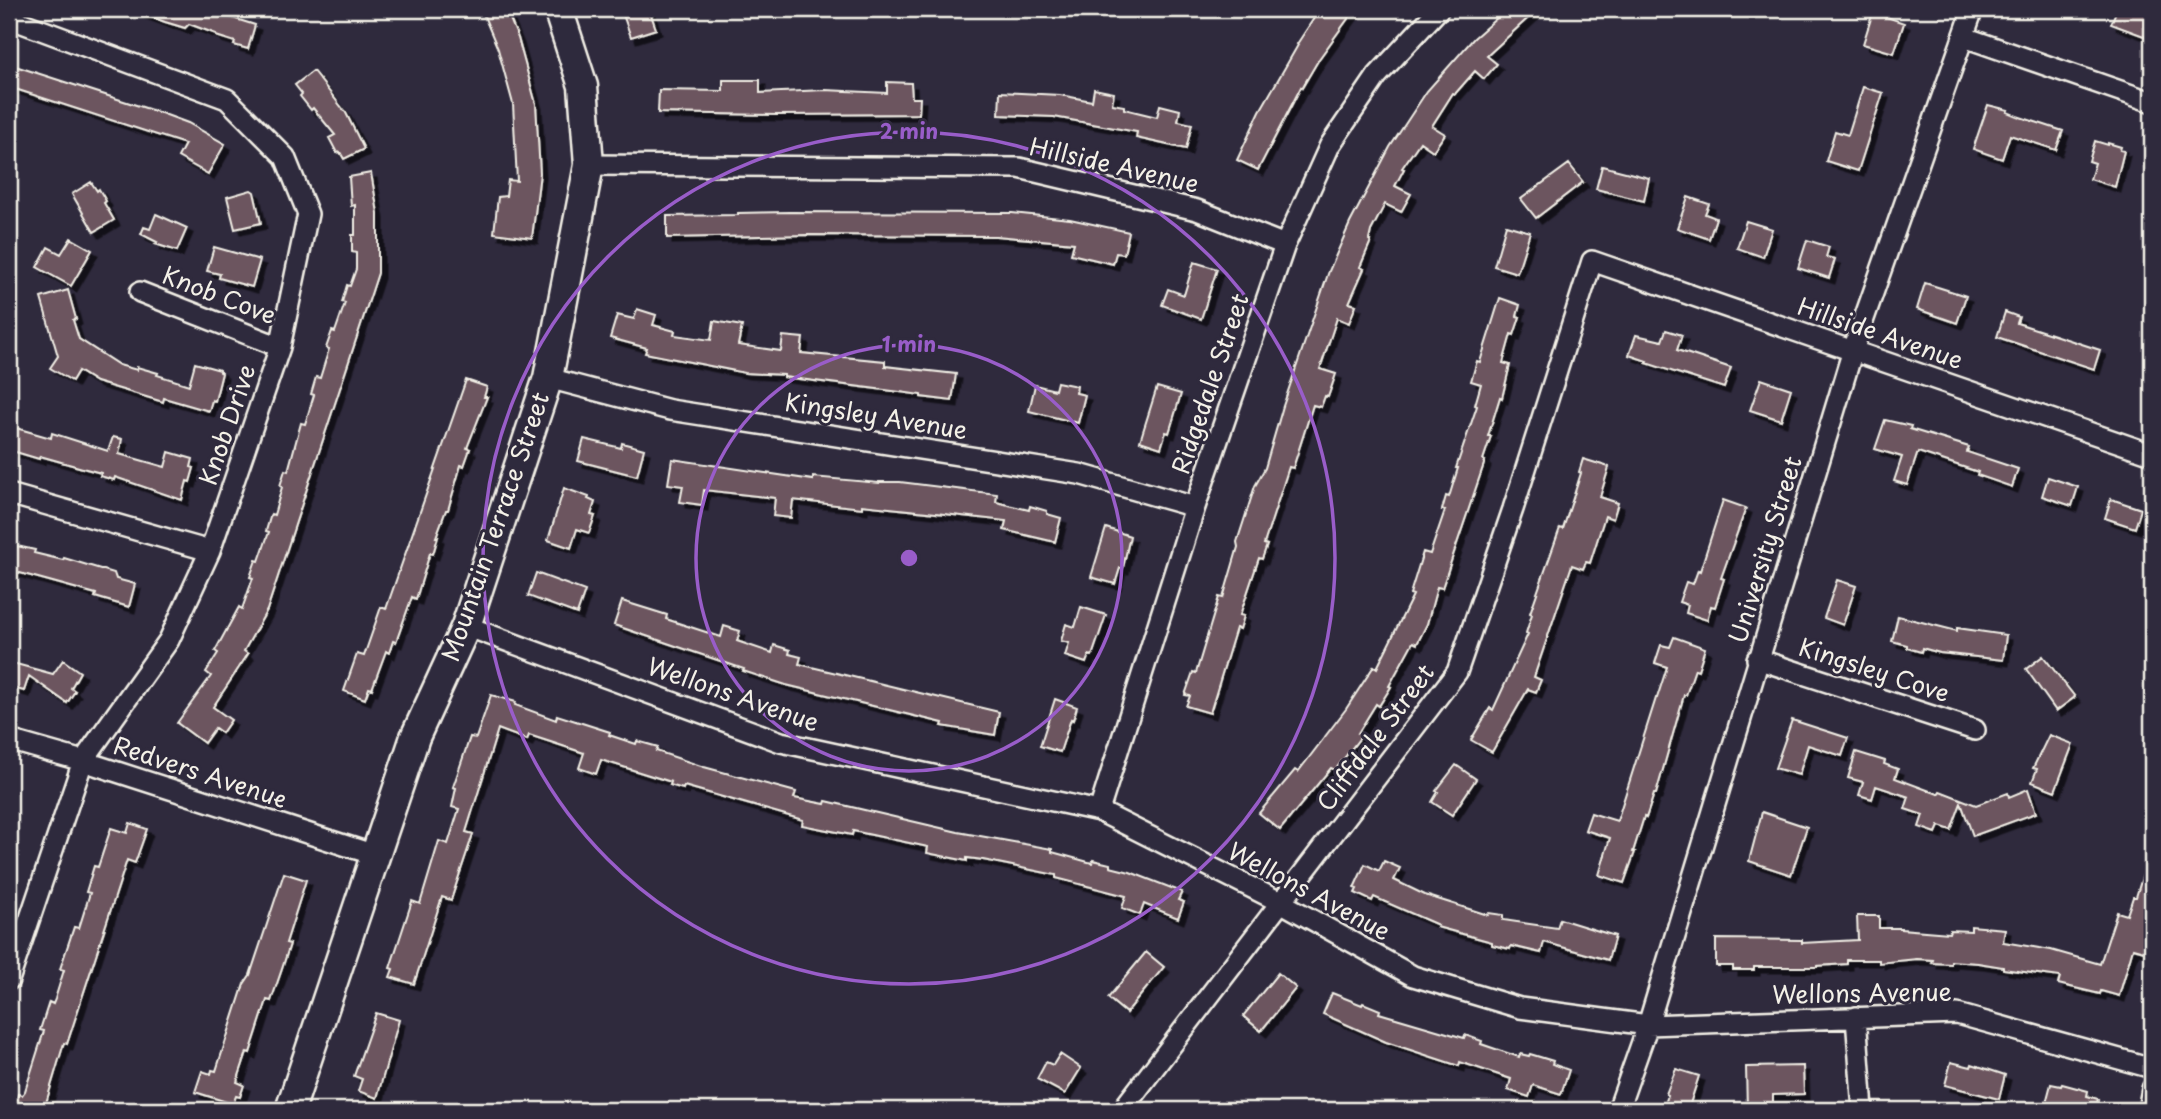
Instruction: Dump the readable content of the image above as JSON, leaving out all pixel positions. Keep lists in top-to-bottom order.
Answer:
{
  "streets": {
    "street": [
      "Hillside Avenue",
      "Knob Cove",
      "Ridgedale Street",
      "Kingsley Avenue",
      "Knob Drive",
      "Mountain Terrace Street",
      "University Street",
      "Kingsley Cove",
      "Wellons Avenue",
      "Cliffdale Street",
      "Redvers Avenue"
    ]
  },
  "crossings": [
    ["Hillside Avenue", "Ridgedale Street"],
    ["Hillside Avenue", "Mountain Terrace Street"],
    ["Hillside Avenue", "University Street"],
    ["Hillside Avenue", "Cliffdale Street"],
    ["Knob Cove", "Knob Drive"],
    ["Ridgedale Street", "Kingsley Avenue"],
    ["Ridgedale Street", "Wellons Avenue"],
    ["Kingsley Avenue", "Mountain Terrace Street"],
    ["Knob Drive", "Redvers Avenue"],
    ["Mountain Terrace Street", "Wellons Avenue"],
    ["Mountain Terrace Street", "Redvers Avenue"],
    ["University Street", "Kingsley Cove"],
    ["University Street", "Wellons Avenue"],
    ["Wellons Avenue", "Cliffdale Street"]
  ],
  "rings": ["2 min", "1 min"]
}
